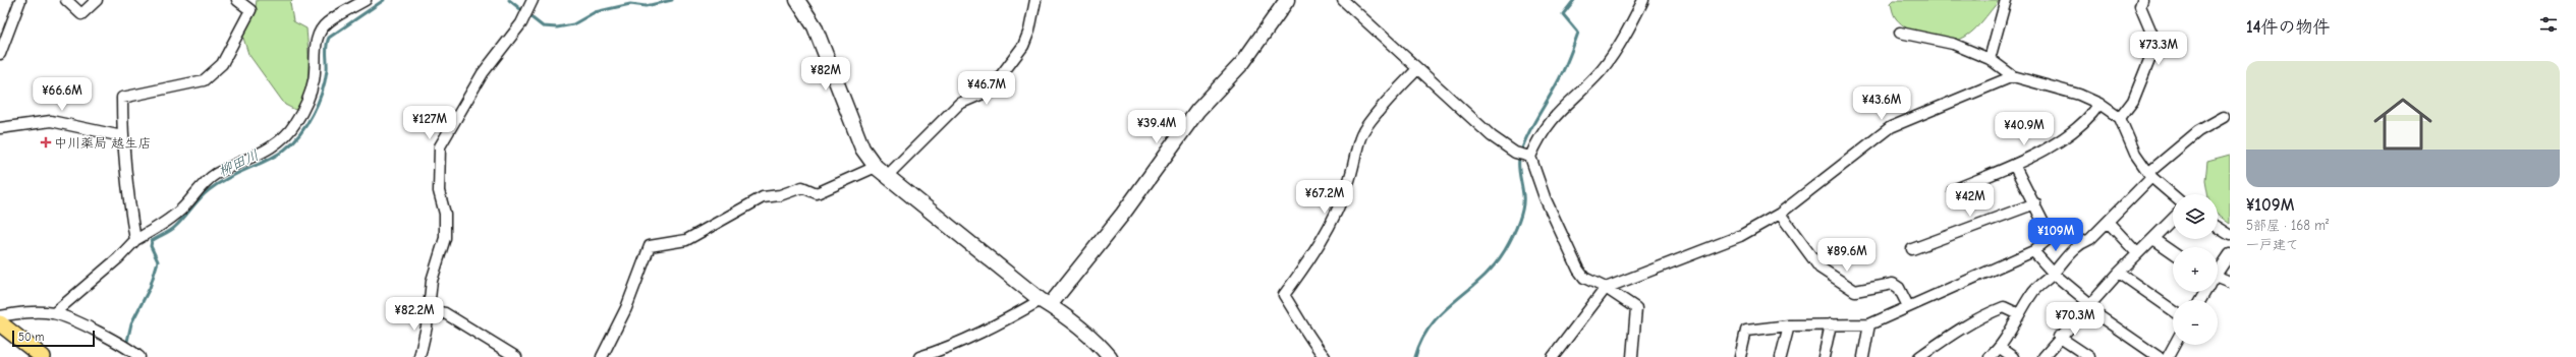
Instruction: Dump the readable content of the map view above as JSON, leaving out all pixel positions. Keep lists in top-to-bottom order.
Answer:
{
  "water": ["柳田川"],
  "places": {
    "health": ["中川薬局 越生店"]
  },
  "scale_bar": "50 m",
  "page": {
    "heading": "14件の物件",
    "price": [
      "¥73.3M",
      "¥82M",
      "¥46.7M",
      "¥66.6M",
      "¥43.6M",
      "¥127M",
      "¥39.4M",
      "¥40.9M",
      "¥67.2M",
      "¥42M",
      "¥109M",
      "¥89.6M",
      "¥82.2M",
      "¥70.3M"
    ],
    "list": [
      {
        "name": "¥109M",
        "note": "5部屋 · 168 m² · 一戸建て"
      }
    ],
    "map_buttons": ["+", "−"],
    "scale": "50 m"
  }
}
